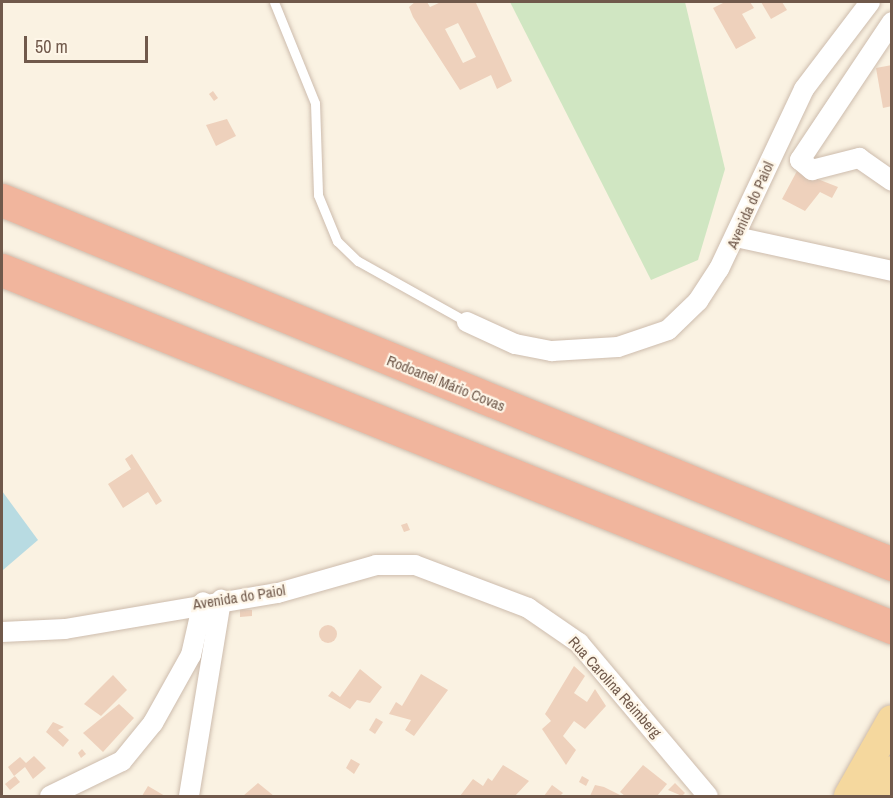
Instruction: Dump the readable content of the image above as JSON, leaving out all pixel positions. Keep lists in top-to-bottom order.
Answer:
{
  "streets": {
    "highway": ["Rodoanel Mário Covas"],
    "street": ["Avenida do Paiol", "Rua Carolina Reimberg"]
  },
  "crossings": [
    ["Avenida do Paiol", "Rua Carolina Reimberg"]
  ],
  "scale_bar": "50 m"
}
